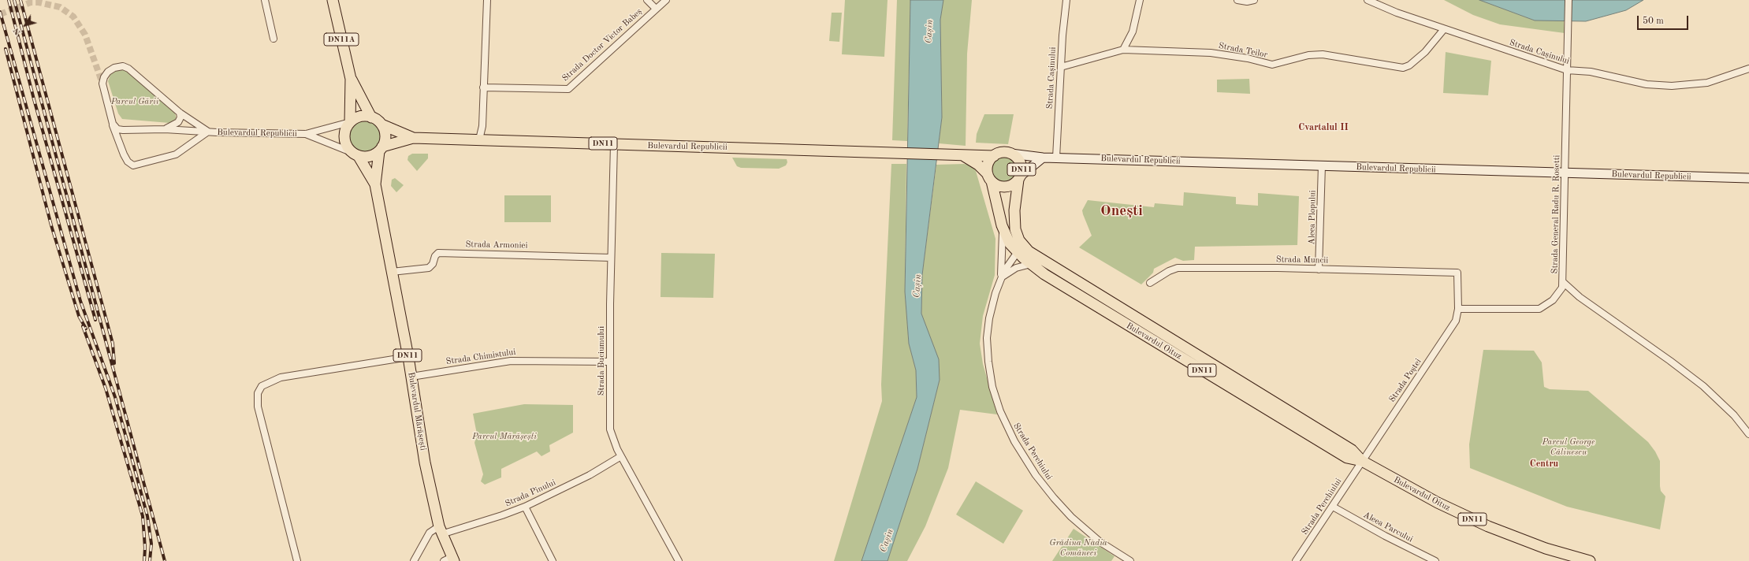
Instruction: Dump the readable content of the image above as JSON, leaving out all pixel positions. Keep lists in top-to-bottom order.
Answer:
{
  "streets": {
    "main road": [
      "DN11A",
      "Bulevardul Republicii",
      "DN11",
      "Bulevardul Oituz",
      "Bulevardul Mărășești"
    ],
    "street": [
      "Strada Doctor Victor Babeș",
      "Strada Teilor",
      "Strada Cașinului",
      "Strada General Radu R. Rosetti",
      "Aleea Plopului",
      "Strada Armoniei",
      "Strada Muncii",
      "Strada Chimistului",
      "Strada Buciumului",
      "Strada Poștei",
      "Strada Perchiului",
      "Strada Pinului",
      "Aleea Parcului"
    ]
  },
  "crossings": [
    ["DN11A", "Bulevardul Republicii"],
    ["DN11A", "DN11"],
    ["DN11A", "Bulevardul Mărășești"],
    ["Strada Teilor", "Strada Cașinului"],
    ["Strada Cașinului", "Bulevardul Republicii"],
    ["Strada Cașinului", "Strada General Radu R. Rosetti"],
    ["Bulevardul Republicii", "DN11"],
    ["Bulevardul Republicii", "Strada General Radu R. Rosetti"],
    ["Bulevardul Republicii", "Aleea Plopului"],
    ["Bulevardul Republicii", "Bulevardul Oituz"],
    ["Bulevardul Republicii", "Strada Buciumului"],
    ["Bulevardul Republicii", "Bulevardul Mărășești"],
    ["DN11", "Bulevardul Oituz"],
    ["DN11", "Bulevardul Mărășești"],
    ["Aleea Plopului", "Strada Muncii"],
    ["Strada Armoniei", "Strada Buciumului"],
    ["Strada Armoniei", "Bulevardul Mărășești"],
    ["Strada Muncii", "Strada Poștei"],
    ["Bulevardul Oituz", "Strada Poștei"],
    ["Bulevardul Oituz", "Strada Perchiului"],
    ["Strada Chimistului", "Strada Buciumului"],
    ["Strada Chimistului", "Bulevardul Mărășești"],
    ["Strada Buciumului", "Strada Pinului"],
    ["Strada Poștei", "Strada Perchiului"],
    ["Bulevardul Mărășești", "Strada Pinului"],
    ["Strada Perchiului", "Aleea Parcului"]
  ],
  "districts": ["Cvartalul II", "Onești", "Centru"],
  "water": ["Cașin"],
  "parks": [
    "Parcul Gării",
    "Parcul Mărășești",
    "Parcul George Călinescu",
    "Grădina Nadia Comăneci"
  ],
  "scale_bar": "50 m",
  "north": "bottom left"
}
